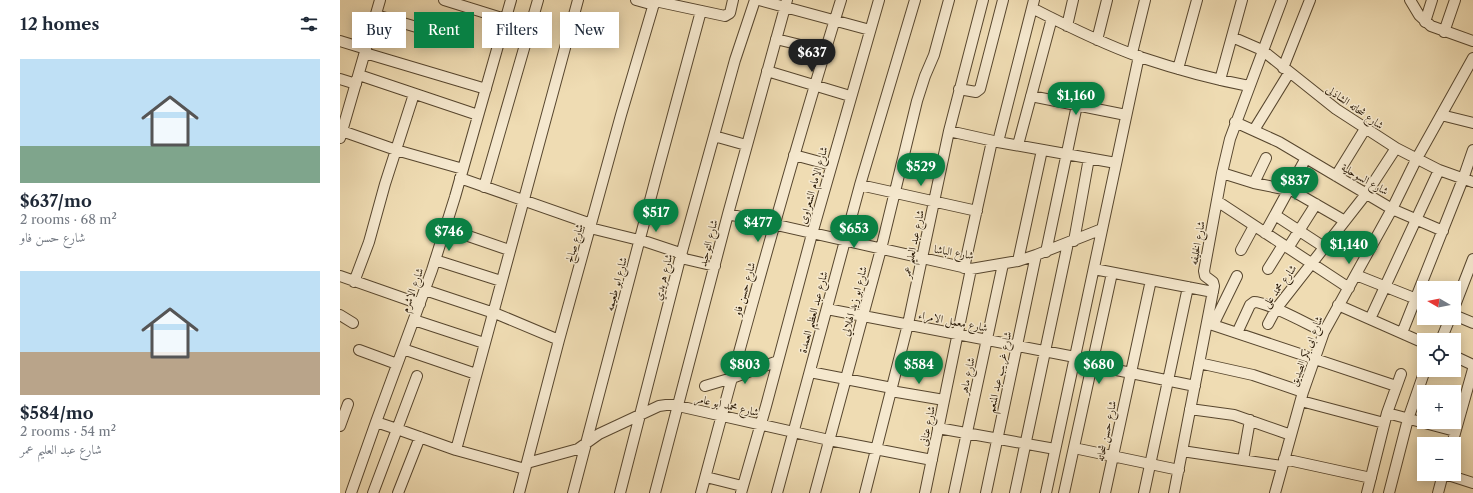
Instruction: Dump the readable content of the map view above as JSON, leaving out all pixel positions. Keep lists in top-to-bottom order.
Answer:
{
  "streets": {
    "street": [
      "شارع شحاته الشاذلى",
      "شارع السوحلية",
      "شارع الإمام الشعراوى",
      "شارع صالح",
      "شارع التوحيد",
      "شارع الخليفه",
      "شارع عبد العليم عمر",
      "شارع الباشا",
      "شارع هريدي",
      "شارع ابو طعيمه",
      "شارع محمد على",
      "شارع حسن فاو",
      "شارع الاشرم",
      "شارع ابو زيد الهلالي",
      "شارع عبد العظيم العمدة",
      "شارع معمل الامراء",
      "شارع ابى بكر الصديق",
      "شارع غريب عبد المنعم",
      "شارع ماهر",
      "شارع محمد ابو عامر",
      "شارع عنانى",
      "شارع حسن شحاته"
    ]
  },
  "crossings": [
    ["شارع شحاته الشاذلى", "شارع الخليفه"],
    ["شارع شحاته الشاذلى", "شارع محمد على"],
    ["شارع شحاته الشاذلى", "شارع ابى بكر الصديق"],
    ["شارع السوحلية", "شارع الخليفه"],
    ["شارع السوحلية", "شارع محمد على"],
    ["شارع السوحلية", "شارع ابى بكر الصديق"],
    ["شارع الإمام الشعراوى", "شارع الباشا"],
    ["شارع الإمام الشعراوى", "شارع محمد ابو عامر"],
    ["شارع صالح", "شارع محمد ابو عامر"],
    ["شارع التوحيد", "شارع الباشا"],
    ["شارع التوحيد", "شارع محمد ابو عامر"],
    ["شارع عبد العليم عمر", "شارع الباشا"],
    ["شارع عبد العليم عمر", "شارع معمل الامراء"],
    ["شارع عبد العليم عمر", "شارع محمد ابو عامر"],
    ["شارع الباشا", "شارع حسن فاو"],
    ["شارع الباشا", "شارع ابو زيد الهلالي"],
    ["شارع الباشا", "شارع عبد العظيم العمدة"],
    ["شارع الباشا", "شارع غريب عبد المنعم"],
    ["شارع الباشا", "شارع ماهر"],
    ["شارع الباشا", "شارع عنانى"],
    ["شارع هريدي", "شارع محمد ابو عامر"],
    ["شارع ابو طعيمه", "شارع محمد ابو عامر"],
    ["شارع حسن فاو", "شارع محمد ابو عامر"],
    ["شارع ابو زيد الهلالي", "شارع معمل الامراء"],
    ["شارع ابو زيد الهلالي", "شارع محمد ابو عامر"],
    ["شارع عبد العظيم العمدة", "شارع معمل الامراء"],
    ["شارع عبد العظيم العمدة", "شارع محمد ابو عامر"],
    ["شارع معمل الامراء", "شارع غريب عبد المنعم"],
    ["شارع معمل الامراء", "شارع ماهر"],
    ["شارع معمل الامراء", "شارع عنانى"],
    ["شارع محمد ابو عامر", "شارع عنانى"]
  ],
  "north": "left",
  "page": {
    "heading": "12 homes",
    "chip": [
      "Buy",
      "Rent",
      "Filters",
      "New"
    ],
    "price": [
      "$637",
      "$1,160",
      "$529",
      "$837",
      "$517",
      "$477",
      "$653",
      "$746",
      "$1,140",
      "$803",
      "$584",
      "$680"
    ],
    "list": [
      {
        "name": "$637/mo",
        "note": "2 rooms · 68 m² · شارع حسن فاو"
      },
      {
        "name": "$584/mo",
        "note": "2 rooms · 54 m² · شارع عبد العليم عمر"
      }
    ],
    "map_buttons": ["+", "−"]
  }
}
